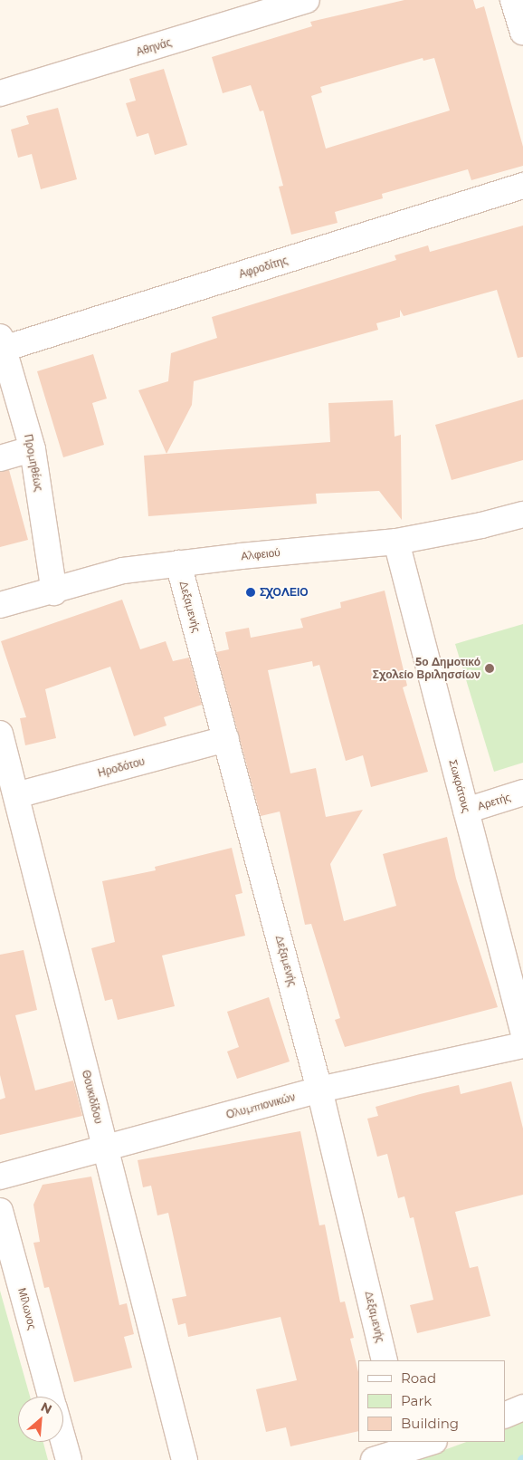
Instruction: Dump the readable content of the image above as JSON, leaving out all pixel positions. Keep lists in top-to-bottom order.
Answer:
{
  "streets": {
    "street": [
      "Αθηνάς",
      "Αφροδίτης",
      "Προμηθέως",
      "Αλφειού",
      "Δεξαμενής",
      "Ηροδότου",
      "Σωκράτους",
      "Αρετής",
      "Θουκιδίδου",
      "Ολυμπιονικών",
      "Μίλωνος"
    ]
  },
  "crossings": [
    ["Αφροδίτης", "Προμηθέως"],
    ["Προμηθέως", "Αλφειού"],
    ["Αλφειού", "Δεξαμενής"],
    ["Αλφειού", "Σωκράτους"],
    ["Δεξαμενής", "Ηροδότου"],
    ["Δεξαμενής", "Ολυμπιονικών"],
    ["Ηροδότου", "Θουκιδίδου"],
    ["Σωκράτους", "Αρετής"],
    ["Θουκιδίδου", "Ολυμπιονικών"]
  ],
  "places": ["ΣΧΟΛΕΙΟ", "5ο Δημοτικό Σχολείο Βριλησσίων"],
  "legend": ["Road", "Park", "Building"],
  "north": "top right"
}
